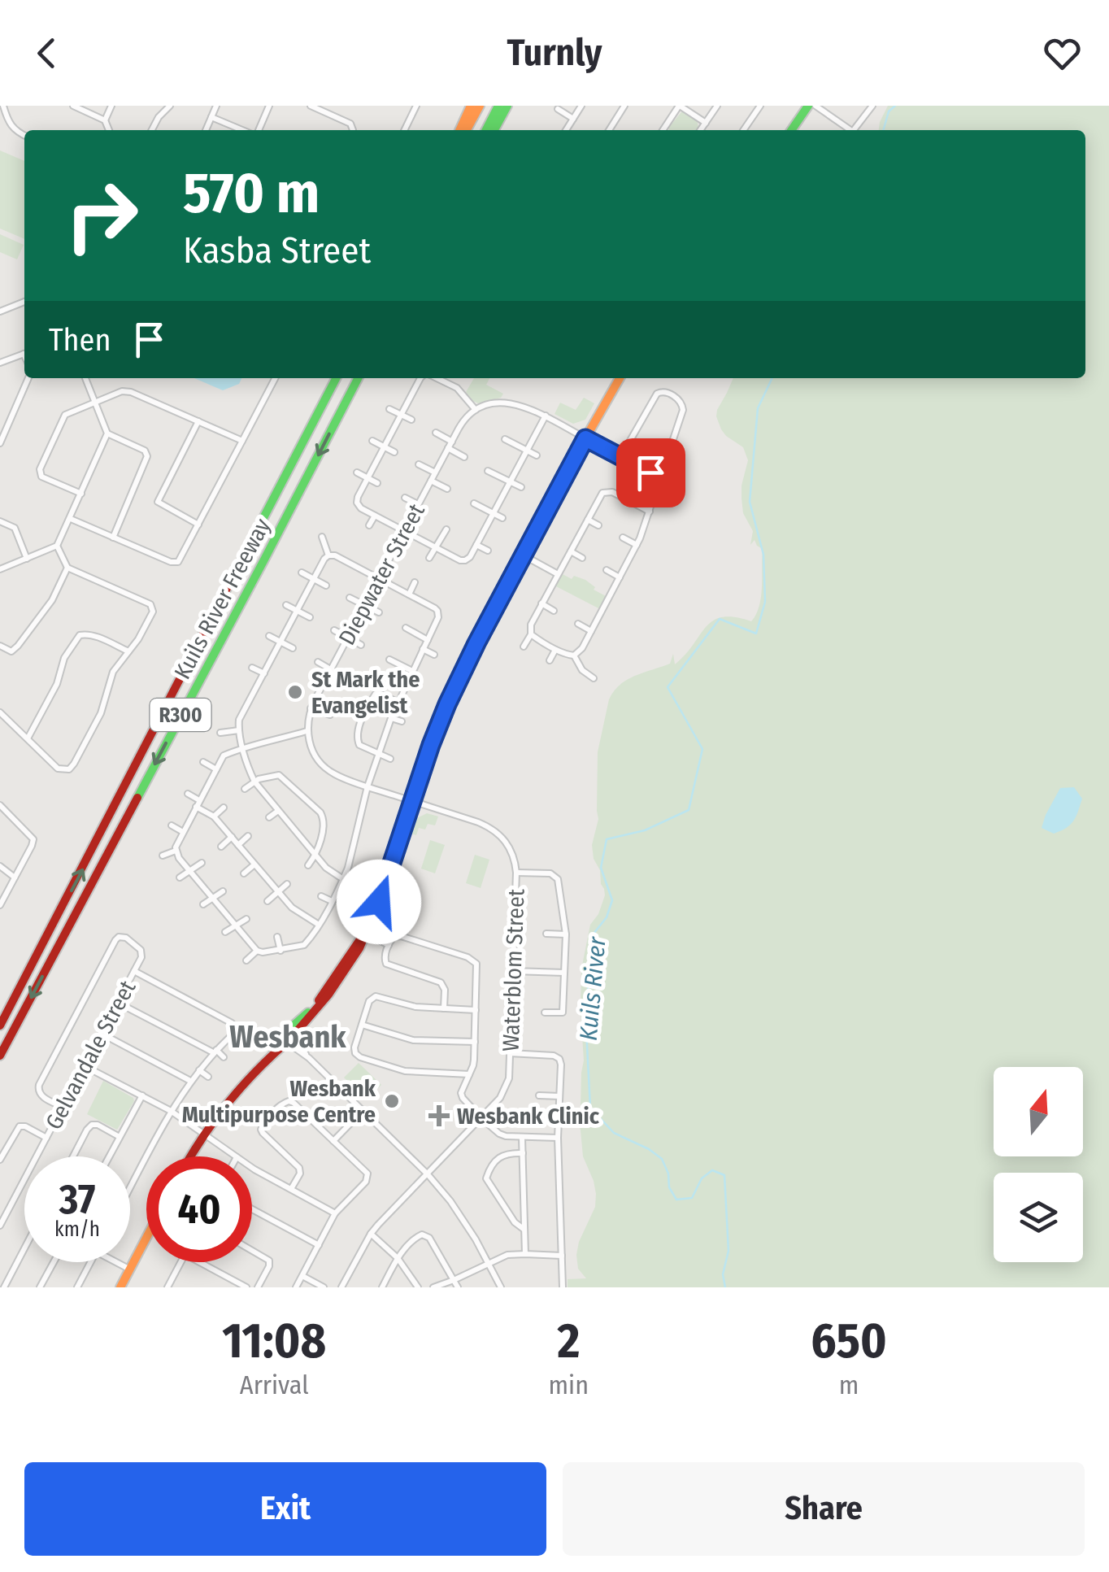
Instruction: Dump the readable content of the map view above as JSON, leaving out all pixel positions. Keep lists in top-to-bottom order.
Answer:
{
  "streets": {
    "main road": ["Kuils River Freeway", "R300"],
    "street": ["Diepwater Street", "Waterblom Street", "Gelvandale Street"]
  },
  "districts": ["Wesbank"],
  "water": ["Kuils River"],
  "places": {
    "other": ["St Mark the Evangelist", "Wesbank Multipurpose Centre"],
    "health": ["Wesbank Clinic"]
  },
  "north": "top",
  "page": {
    "header": "Turnly",
    "turn": ["570 m", "Kasba Street"],
    "then": "Then",
    "speed": "37 km/h",
    "limit": "40",
    "eta": [
      "11:08",
      "Arrival",
      "2",
      "min",
      "650",
      "m"
    ],
    "buttons": ["Exit", "Share"]
  }
}
